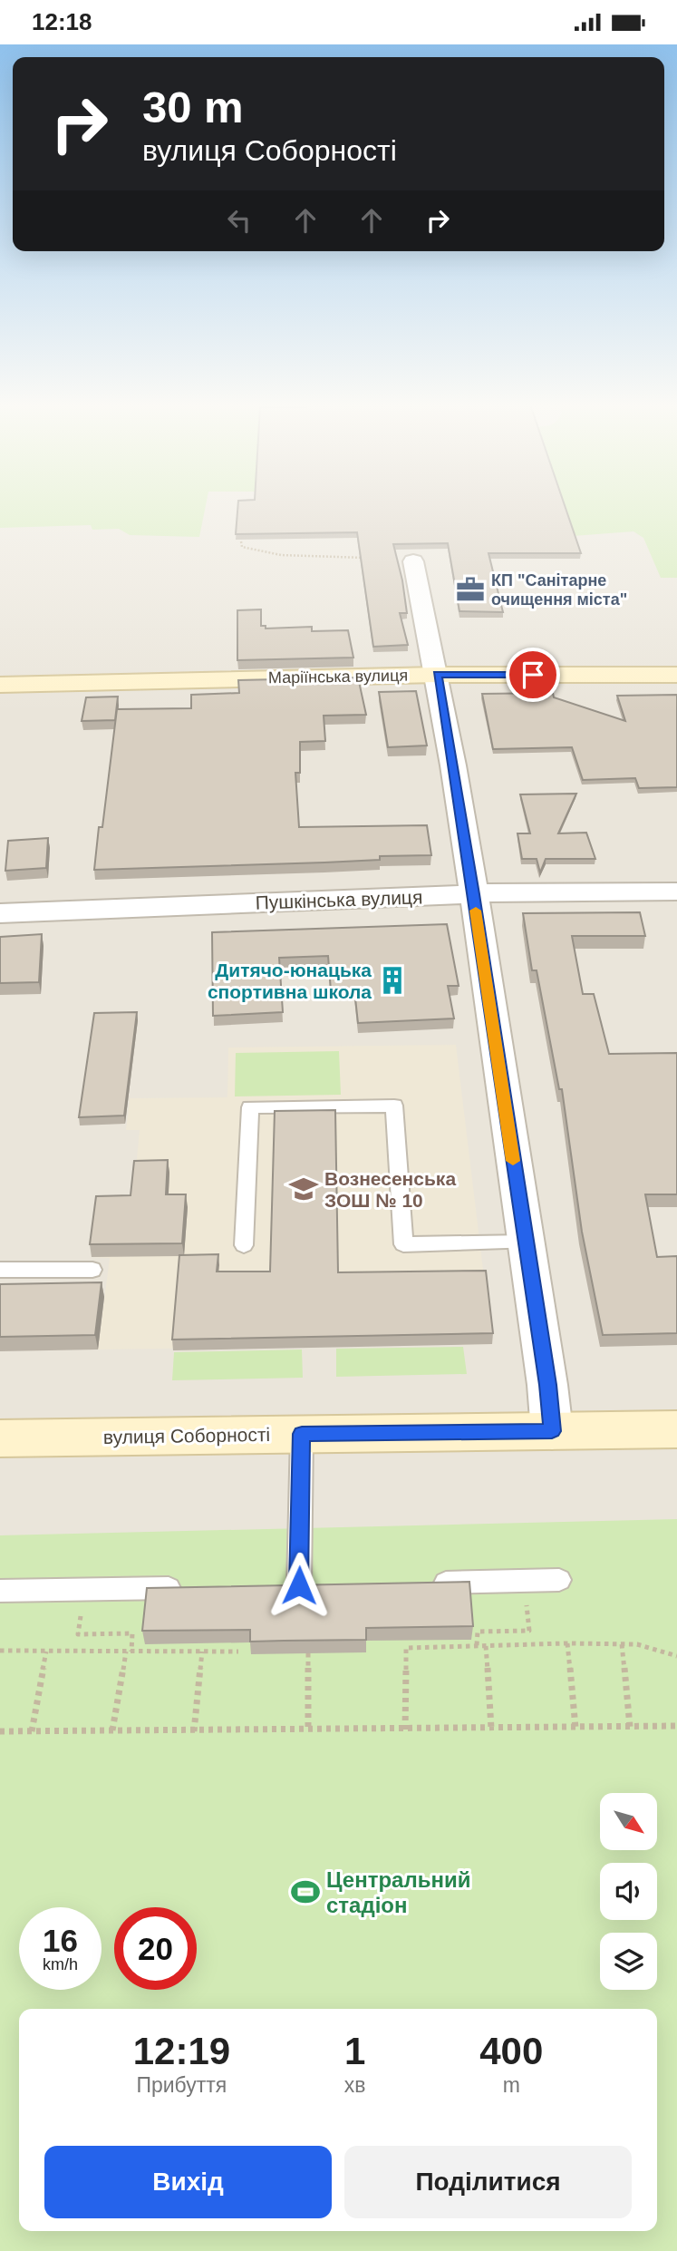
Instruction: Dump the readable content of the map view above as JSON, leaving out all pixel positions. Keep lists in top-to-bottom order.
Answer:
{
  "streets": {
    "main road": ["Маріїнська вулиця", "вулиця Соборності"],
    "street": ["Пушкінська вулиця"]
  },
  "places": {
    "office": ["КП \"Санітарне очищення міста\""],
    "building": ["Дитячо-юнацька спортивна школа"],
    "school or university": ["Вознесенська ЗОШ № 10"],
    "sports": ["Центральний стадіон"]
  },
  "north": "bottom right",
  "page": {
    "status": "12:18",
    "turn": ["30 m", "вулиця Соборності"],
    "speed": "16 km/h",
    "limit": "20",
    "eta": [
      "12:19",
      "Прибуття",
      "1",
      "хв",
      "400",
      "m"
    ],
    "buttons": ["Вихід", "Поділитися"]
  }
}
